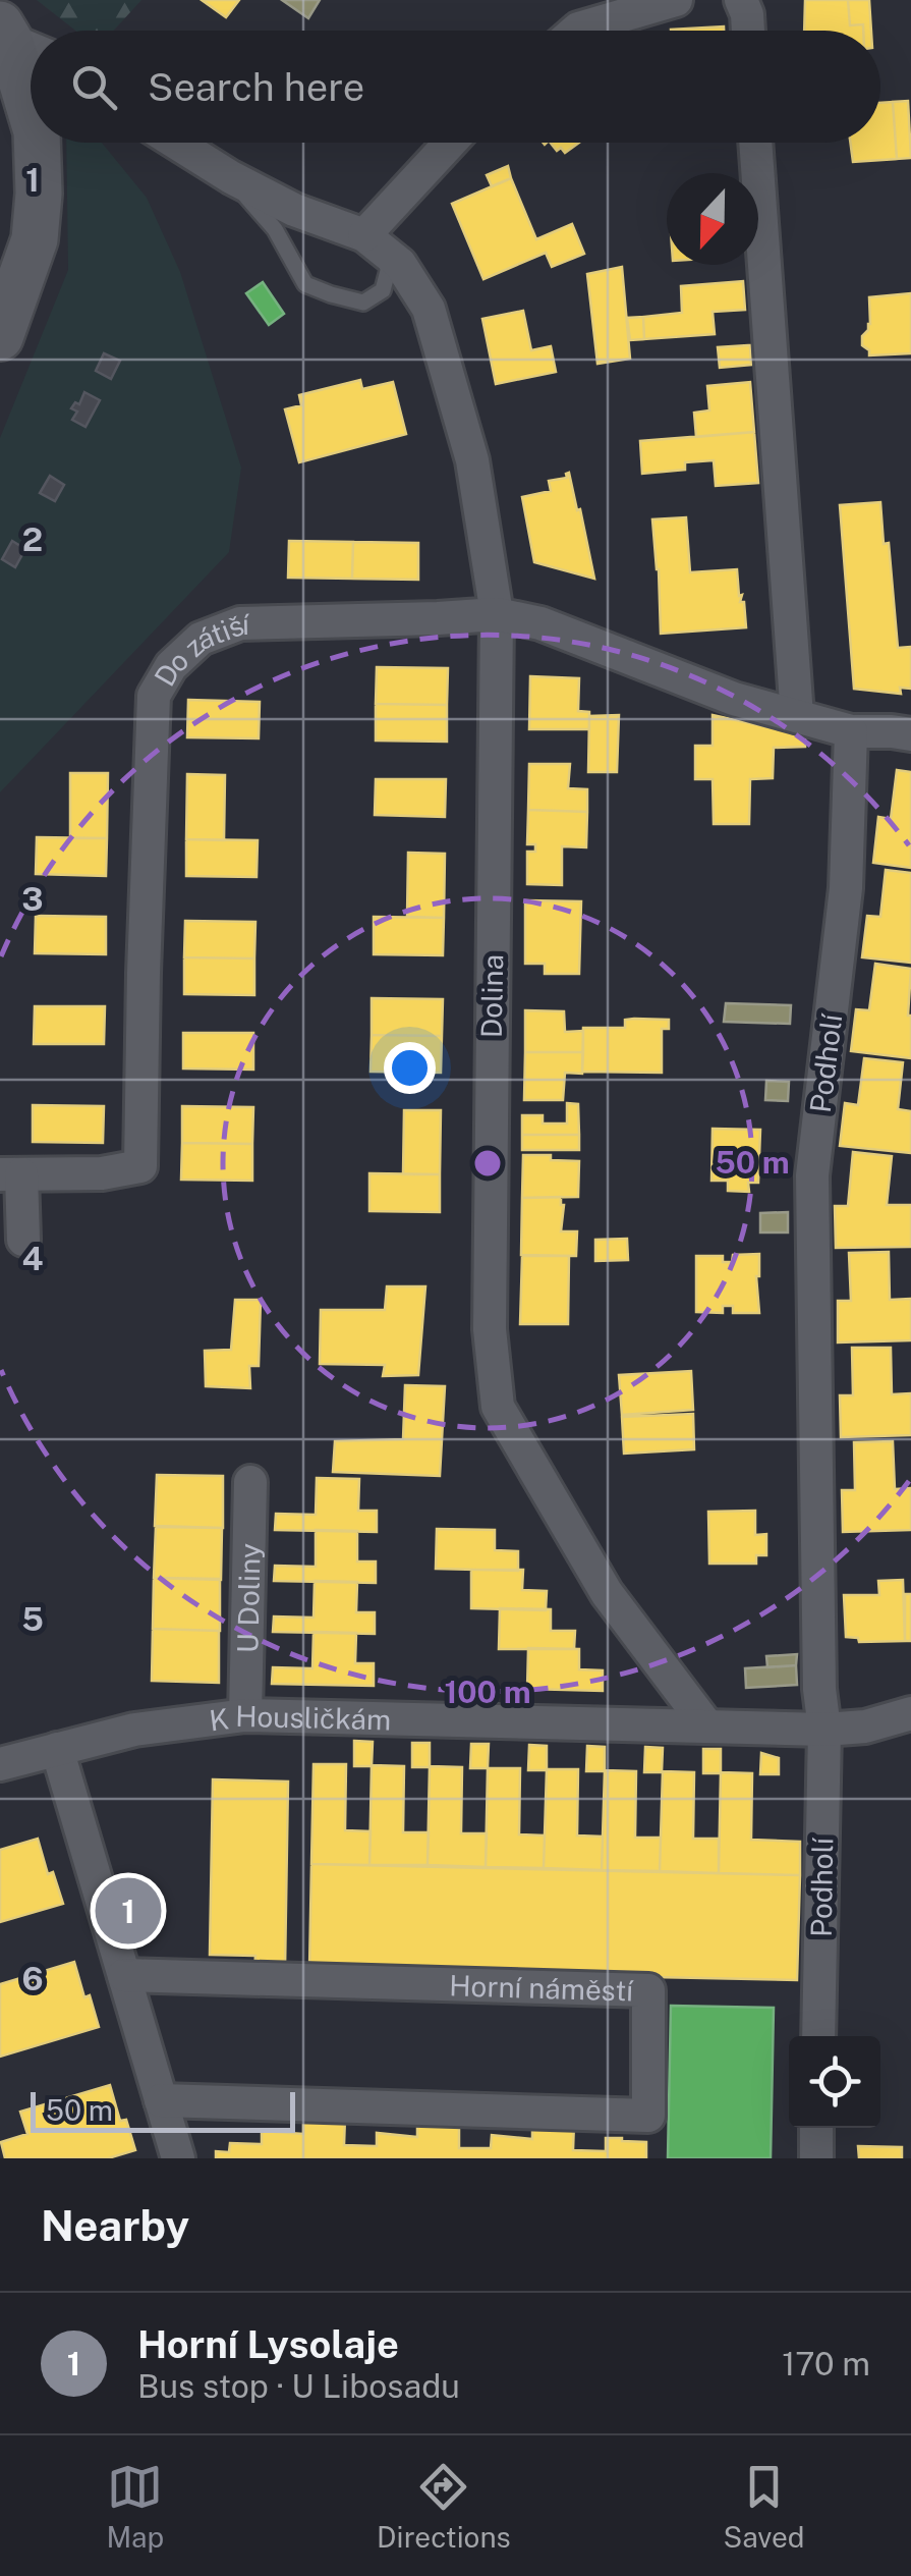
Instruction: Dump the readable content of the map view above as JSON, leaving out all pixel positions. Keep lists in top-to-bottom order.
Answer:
{
  "streets": {
    "street": [
      "Do zátiší",
      "Dolina",
      "Podholí",
      "U Doliny",
      "K Housličkám",
      "Horní náměstí"
    ]
  },
  "crossings": [
    ["Do zátiší", "Dolina"],
    ["Dolina", "K Housličkám"],
    ["Podholí", "K Housličkám"],
    ["U Doliny", "K Housličkám"]
  ],
  "scale_bar": "50 m",
  "north": "bottom",
  "page": {
    "search": "Search here",
    "pins": "1",
    "scale": "50 m",
    "heading": "Nearby",
    "list": [
      {
        "mark": "1",
        "name": "Horní Lysolaje",
        "note": "Bus stop · U Libosadu",
        "value": "170 m"
      }
    ],
    "nav": ["Map", "Directions", "Saved"]
  },
  "grid": {
    "rows": [
      "1",
      "2",
      "3",
      "4",
      "5",
      "6"
    ]
  },
  "rings": ["50 m", "100 m"]
}
